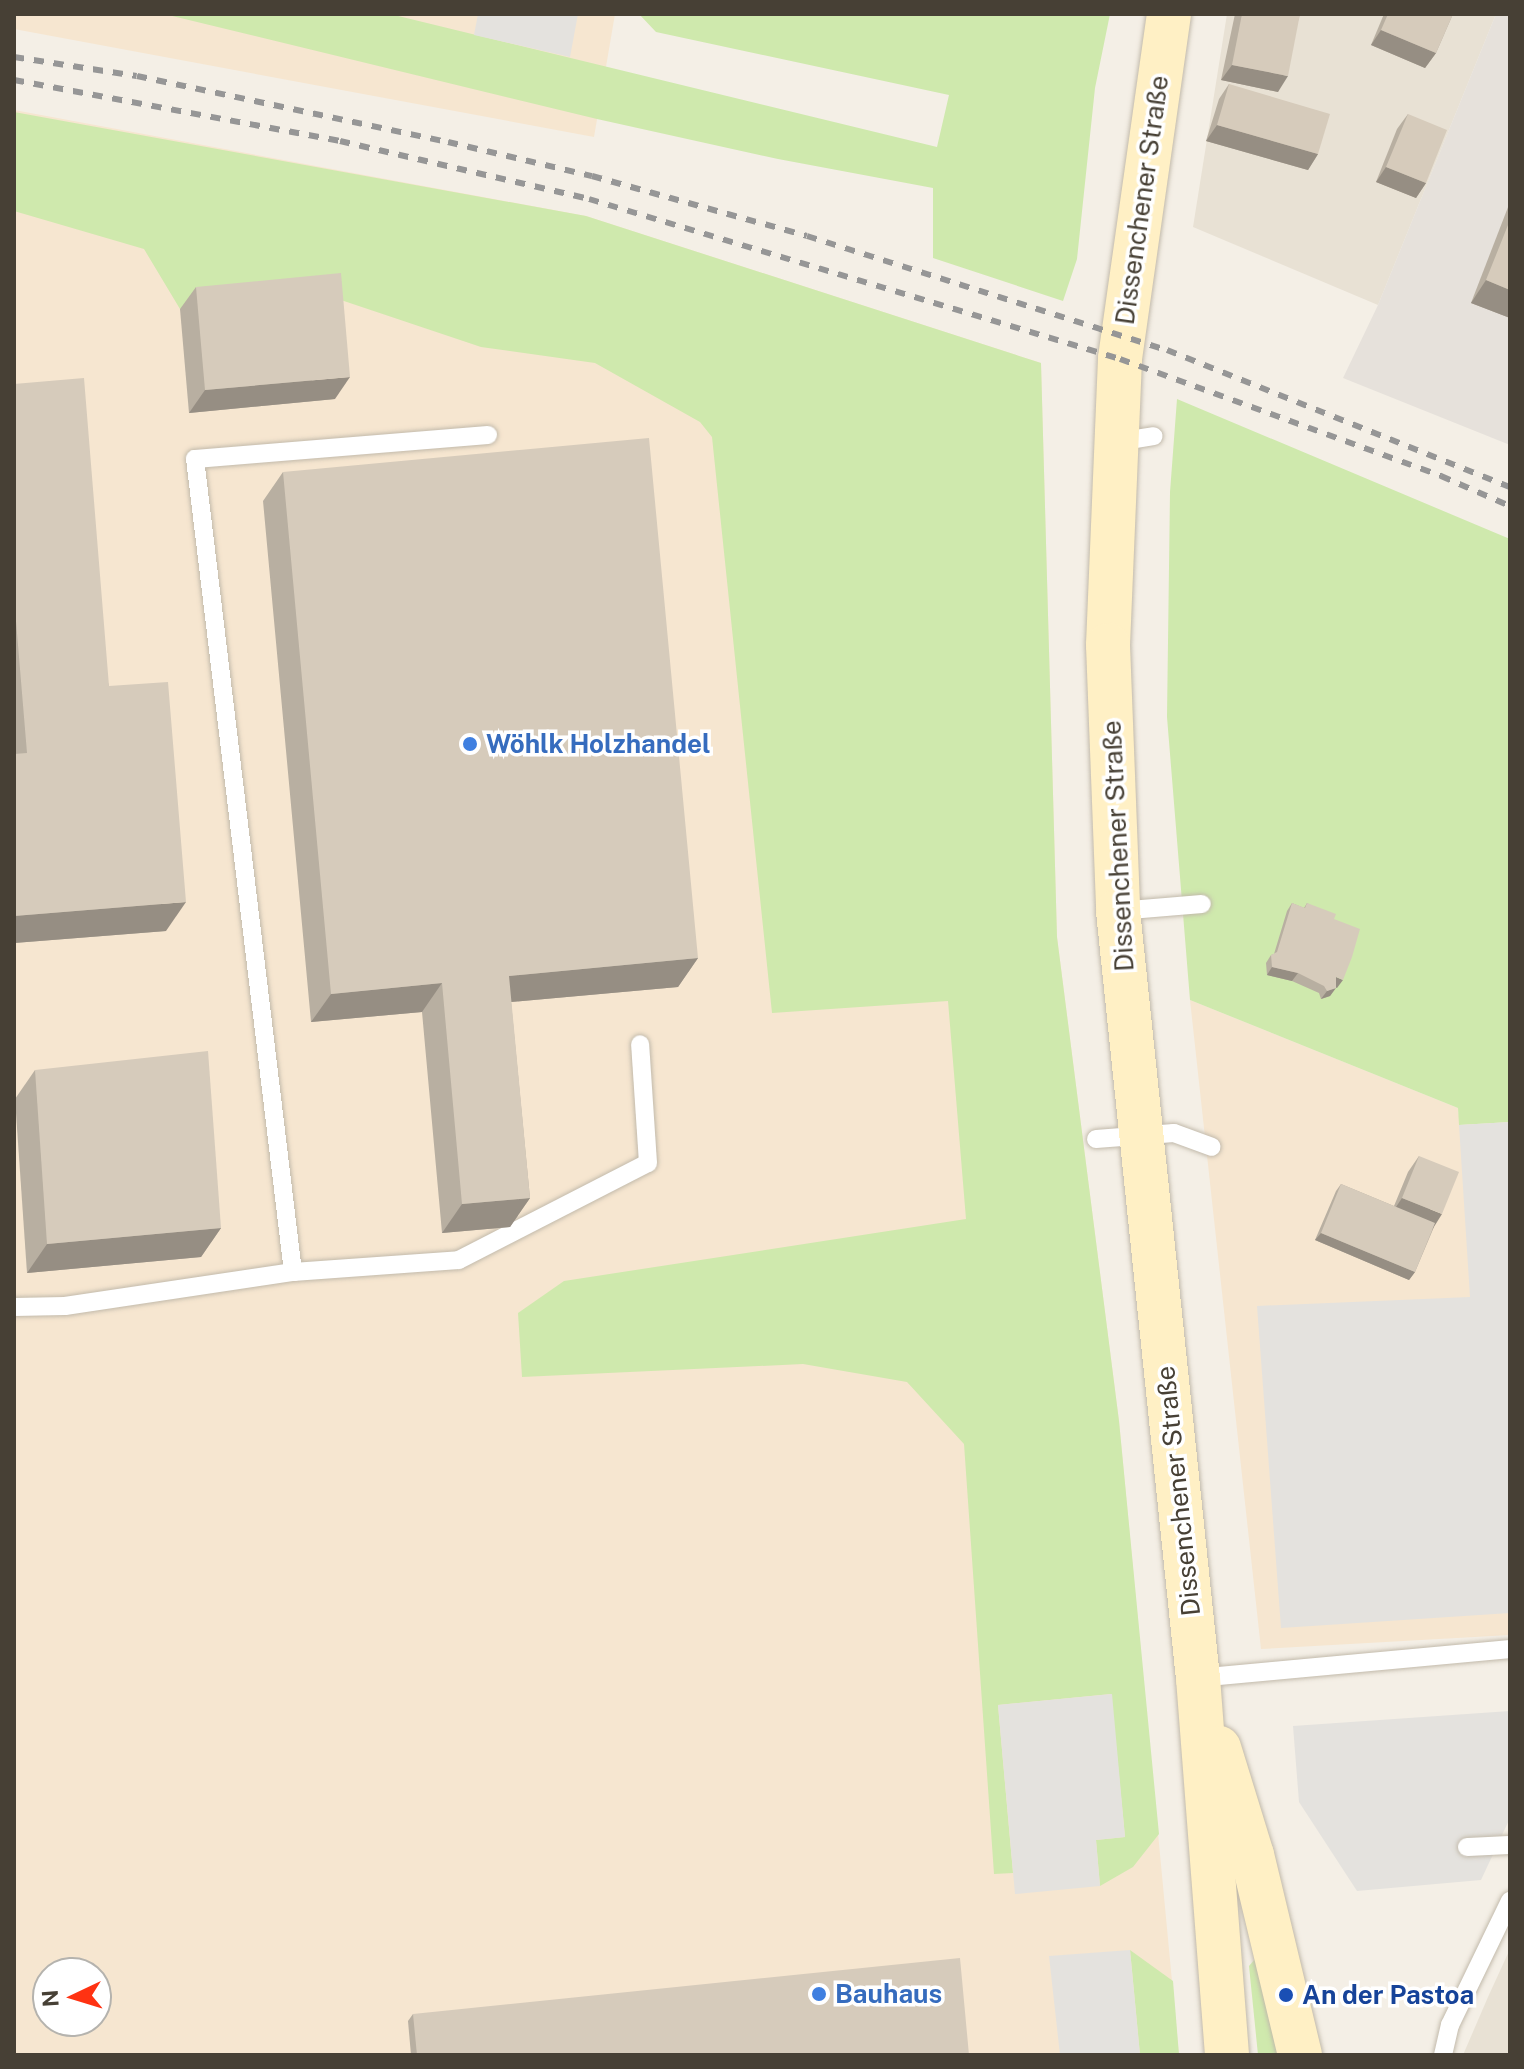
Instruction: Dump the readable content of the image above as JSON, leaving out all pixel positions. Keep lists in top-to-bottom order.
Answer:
{
  "streets": {
    "main road": ["Dissenchener Straße"]
  },
  "places": ["Wöhlk Holzhandel", "Bauhaus", "An der Pastoa"],
  "north": "left"
}
